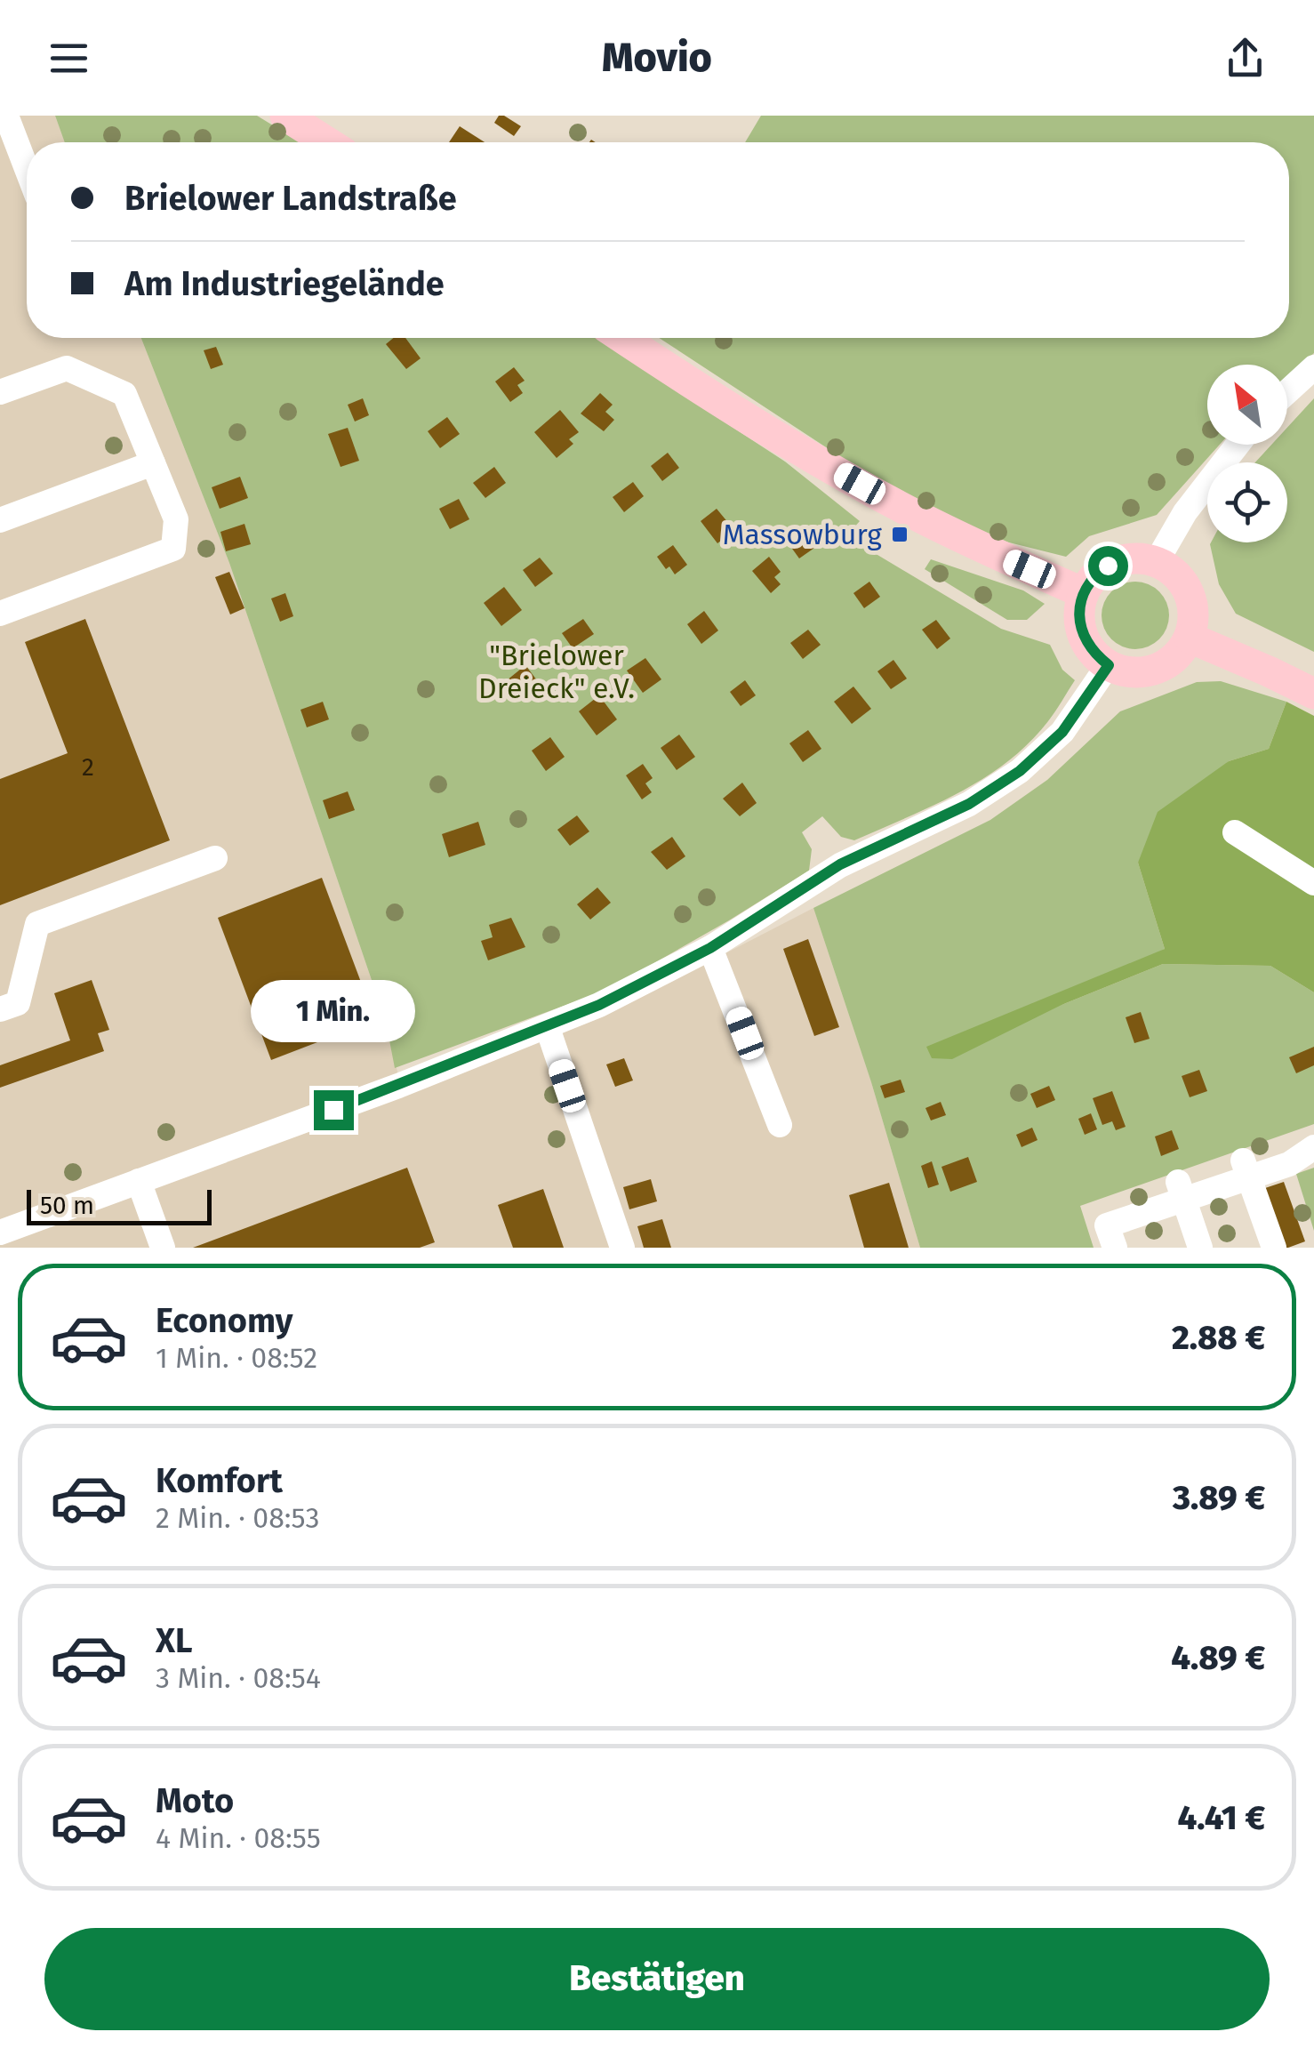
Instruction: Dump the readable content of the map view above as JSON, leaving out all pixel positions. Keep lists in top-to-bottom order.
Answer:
{
  "parks": ["\"Brielower Dreieck\" e.V."],
  "places": {
    "transit": ["Massowburg"]
  },
  "house_numbers": ["2"],
  "scale_bar": "50 m",
  "north": "top left",
  "page": {
    "header": "Movio",
    "banner": ["Brielower Landstraße", "Am Industriegelände"],
    "bubble": "1 Min.",
    "scale": "50 m",
    "list": [
      {
        "name": "Economy",
        "note": "1 Min. · 08:52",
        "value": "2.88 €"
      },
      {
        "name": "Komfort",
        "note": "2 Min. · 08:53",
        "value": "3.89 €"
      },
      {
        "name": "XL",
        "note": "3 Min. · 08:54",
        "value": "4.89 €"
      },
      {
        "name": "Moto",
        "note": "4 Min. · 08:55",
        "value": "4.41 €"
      }
    ],
    "buttons": "Bestätigen"
  }
}
